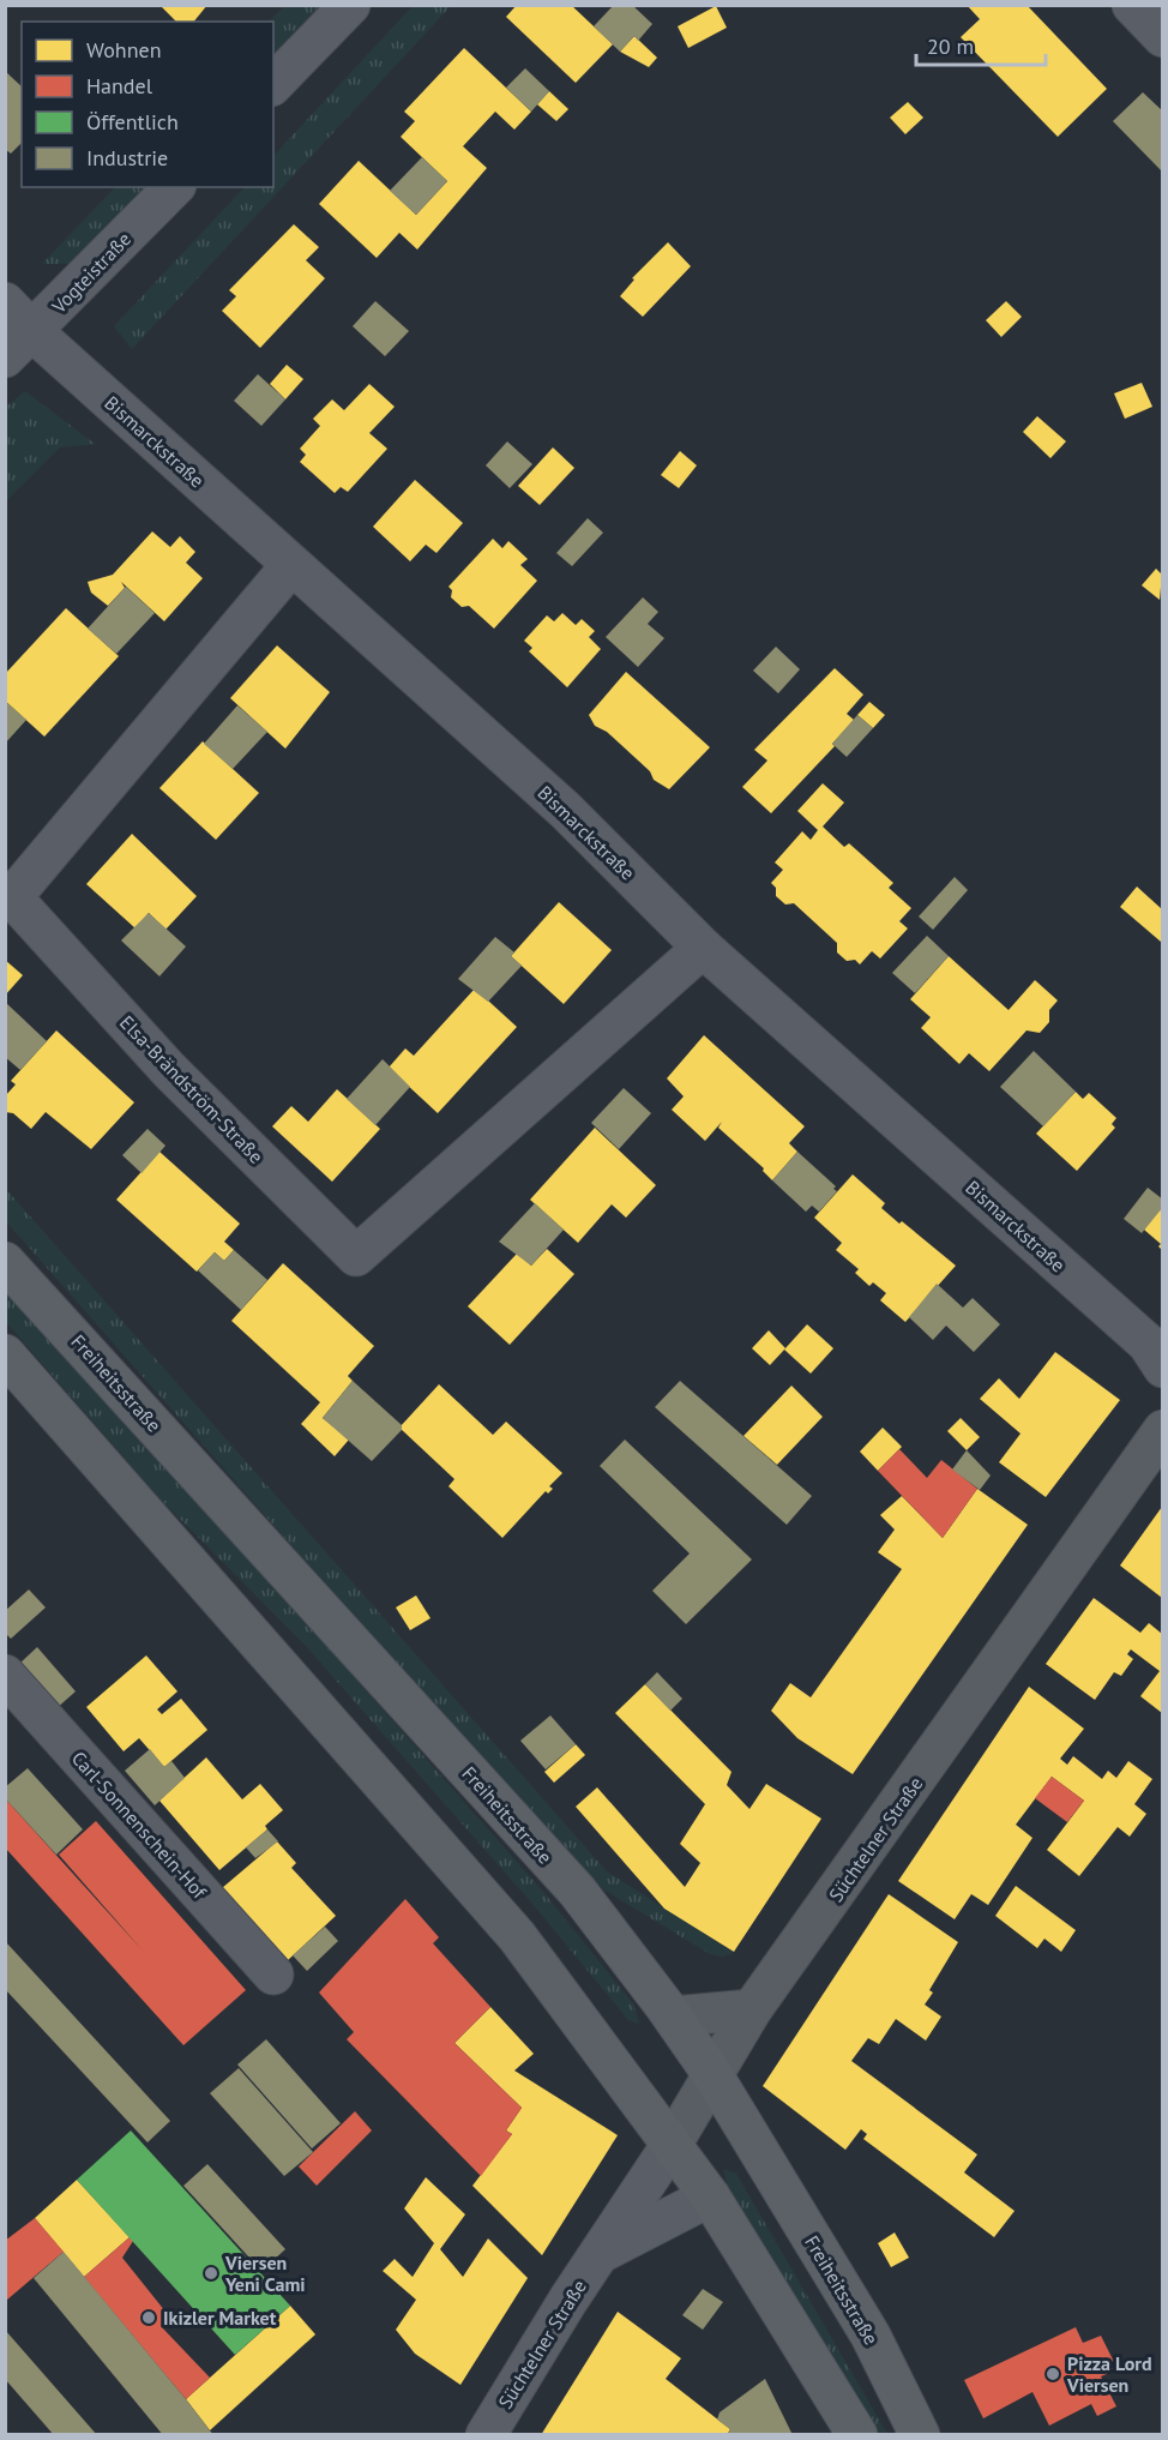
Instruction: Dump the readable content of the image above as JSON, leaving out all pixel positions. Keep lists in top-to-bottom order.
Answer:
{
  "streets": {
    "main road": ["Freiheitsstraße", "Süchtelner Straße"],
    "street": [
      "Vogteistraße",
      "Bismarckstraße",
      "Elsa-Brändström-Straße",
      "Carl-Sonnenschein-Hof"
    ]
  },
  "crossings": [
    ["Vogteistraße", "Bismarckstraße"],
    ["Bismarckstraße", "Elsa-Brändström-Straße"],
    ["Freiheitsstraße", "Süchtelner Straße"]
  ],
  "places": ["Viersen Yeni Cami", "Ikizler Market", "Pizza Lord Viersen"],
  "legend": [
    "Wohnen",
    "Handel",
    "Öffentlich",
    "Industrie"
  ],
  "scale_bar": "20 m"
}
